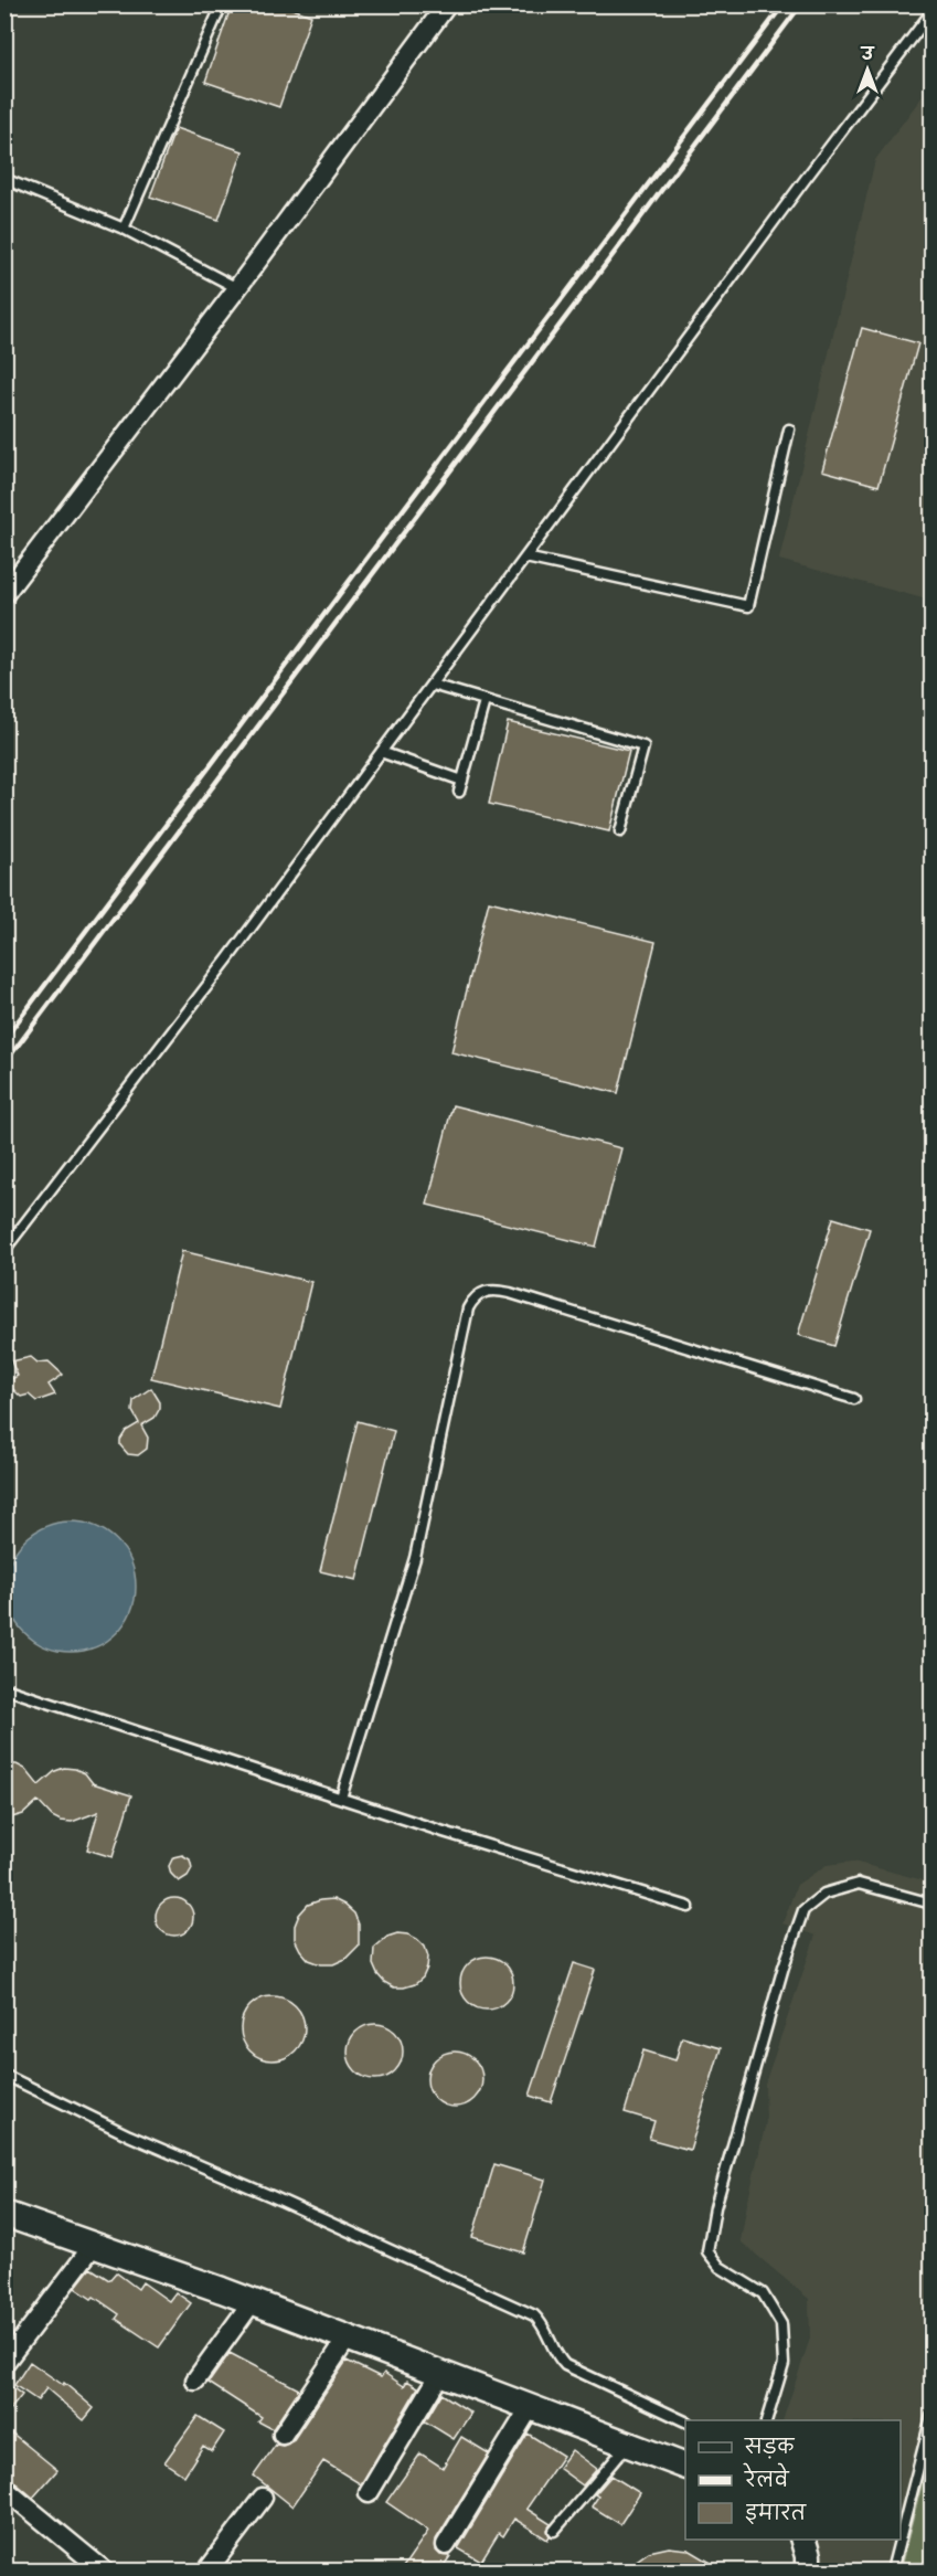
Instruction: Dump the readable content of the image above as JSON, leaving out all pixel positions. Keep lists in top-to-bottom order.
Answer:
{
  "legend": ["सड़क", "रेलवे", "इमारत"],
  "north": "top"
}
